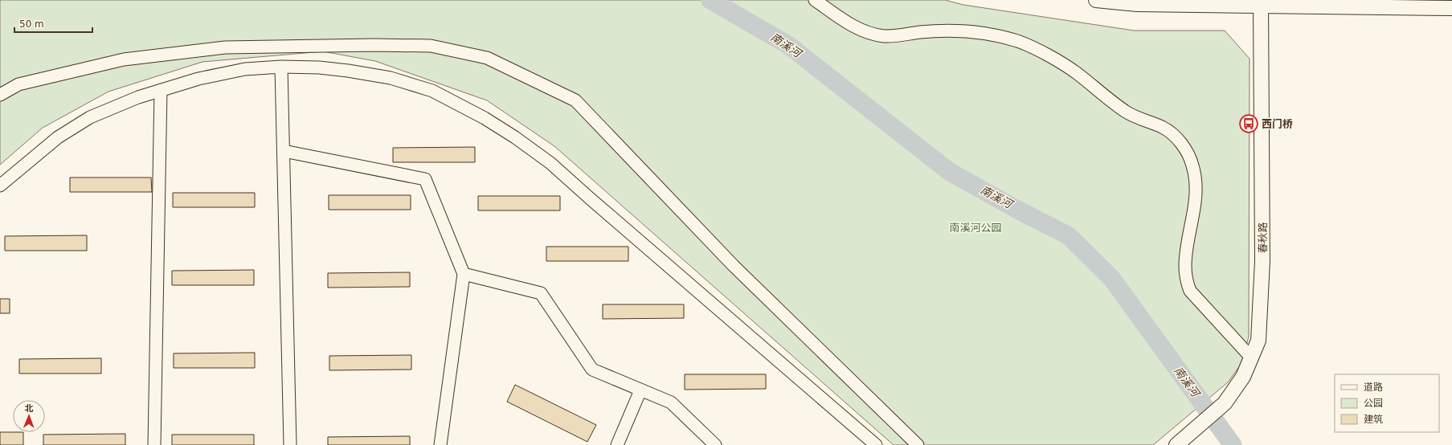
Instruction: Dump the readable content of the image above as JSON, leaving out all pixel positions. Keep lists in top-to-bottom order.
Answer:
{
  "streets": {
    "main road": ["春秋路"]
  },
  "water": ["南溪河"],
  "parks": ["南溪河公园"],
  "places": {
    "bus stop": ["西门桥"]
  },
  "legend": ["道路", "公园", "建筑"],
  "scale_bar": "50 m",
  "north": "top"
}
